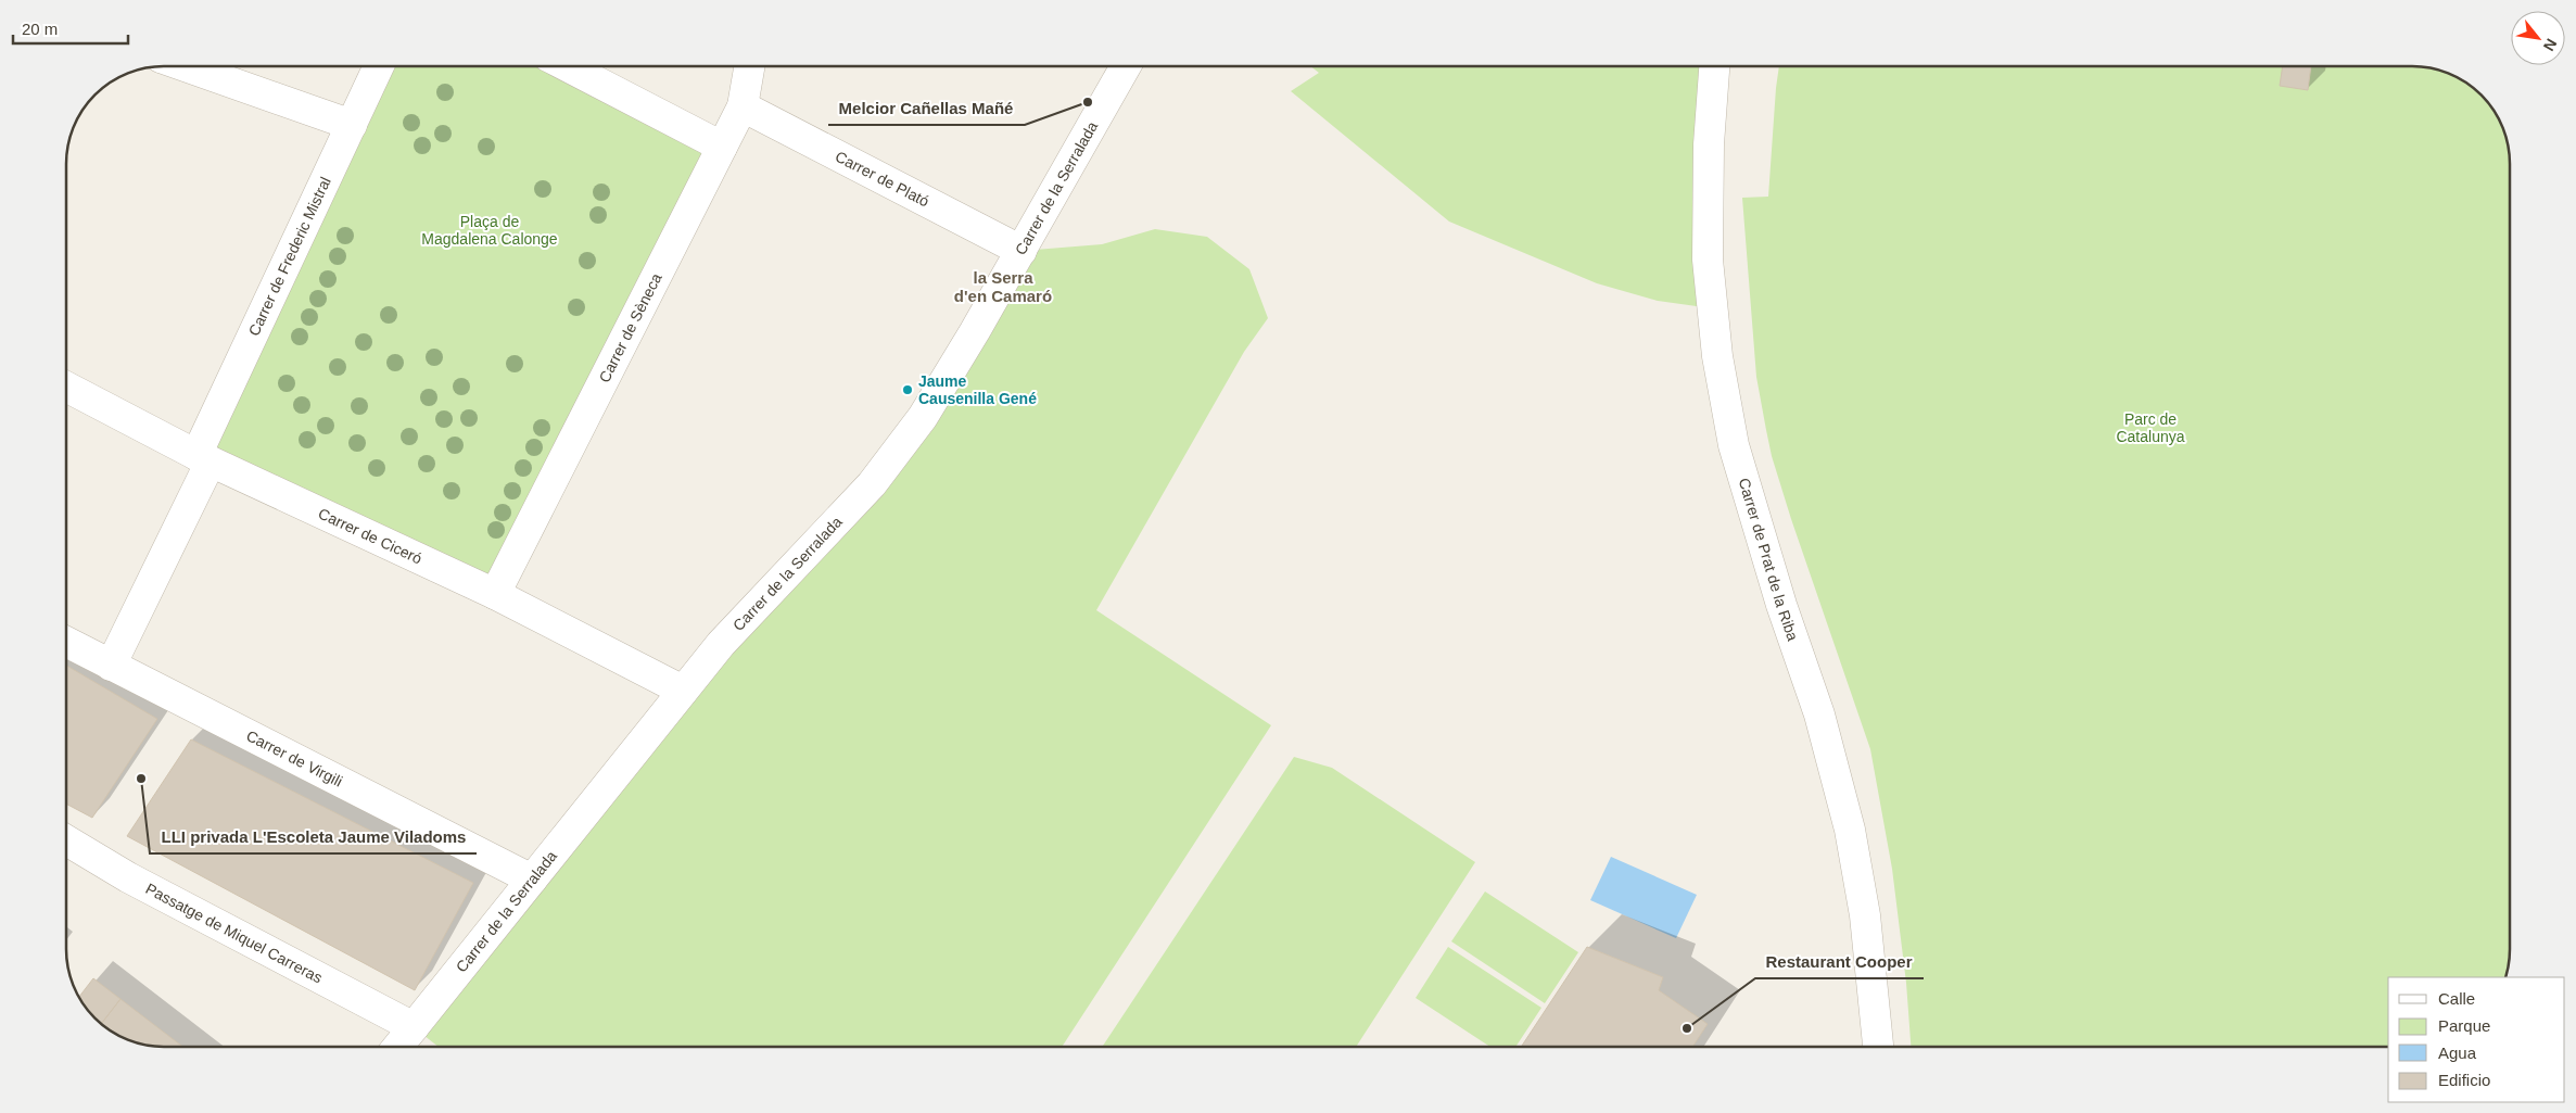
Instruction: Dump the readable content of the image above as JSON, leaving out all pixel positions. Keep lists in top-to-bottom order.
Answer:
{
  "streets": {
    "street": [
      "Carrer de Plató",
      "Carrer de la Serralada",
      "Carrer de Frederic Mistral",
      "Carrer de Sèneca",
      "Carrer de Ciceró",
      "Carrer de Prat de la Riba",
      "Carrer de Virgili",
      "Passatge de Miquel Carreras"
    ]
  },
  "crossings": [
    ["Carrer de Plató", "Carrer de la Serralada"],
    ["Carrer de Plató", "Carrer de Sèneca"],
    ["Carrer de la Serralada", "Carrer de Ciceró"],
    ["Carrer de la Serralada", "Carrer de Virgili"],
    ["Carrer de la Serralada", "Passatge de Miquel Carreras"],
    ["Carrer de Frederic Mistral", "Carrer de Ciceró"],
    ["Carrer de Frederic Mistral", "Carrer de Virgili"],
    ["Carrer de Sèneca", "Carrer de Ciceró"]
  ],
  "districts": ["la Serra d'en Camaró"],
  "parks": ["Plaça de Magdalena Calonge", "Parc de Catalunya"],
  "places": [
    "Melcior Cañellas Mañé",
    "Jaume Causenilla Gené",
    "LLI privada L'Escoleta Jaume Viladoms",
    "Restaurant Cooper"
  ],
  "legend": [
    "Calle",
    "Parque",
    "Agua",
    "Edificio"
  ],
  "scale_bar": "20 m",
  "north": "bottom right"
}
